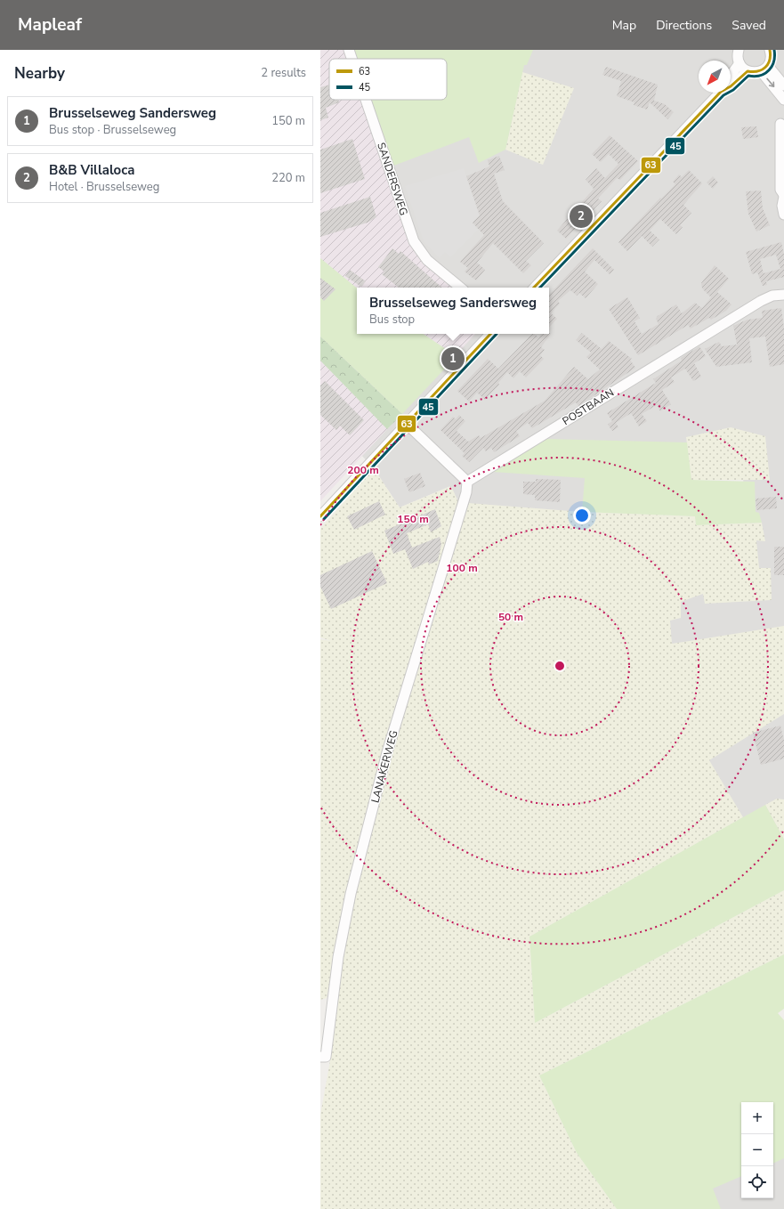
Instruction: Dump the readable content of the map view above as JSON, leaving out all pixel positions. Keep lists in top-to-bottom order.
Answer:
{
  "streets": {
    "street": ["SANDERSWEG", "POSTBAAN", "LANAKERWEG"]
  },
  "crossings": [
    ["POSTBAAN", "LANAKERWEG"]
  ],
  "lines": ["transit line 63", "transit line 45"],
  "legend": ["63", "45"],
  "north": "bottom left",
  "page": {
    "header": "Mapleaf",
    "nav": ["Map", "Directions", "Saved"],
    "heading": ["Nearby", "2 results"],
    "list": [
      {
        "mark": "1",
        "name": "Brusselseweg Sandersweg",
        "note": "Bus stop · Brusselseweg",
        "value": "150 m"
      },
      {
        "mark": "2",
        "name": "B&B Villaloca",
        "note": "Hotel · Brusselseweg",
        "value": "220 m"
      }
    ],
    "pins": ["2", "1"],
    "popup": ["Brusselseweg Sandersweg", "Bus stop"],
    "map_buttons": ["+", "−"]
  },
  "rings": [
    "200 m",
    "150 m",
    "100 m",
    "50 m"
  ]
}
